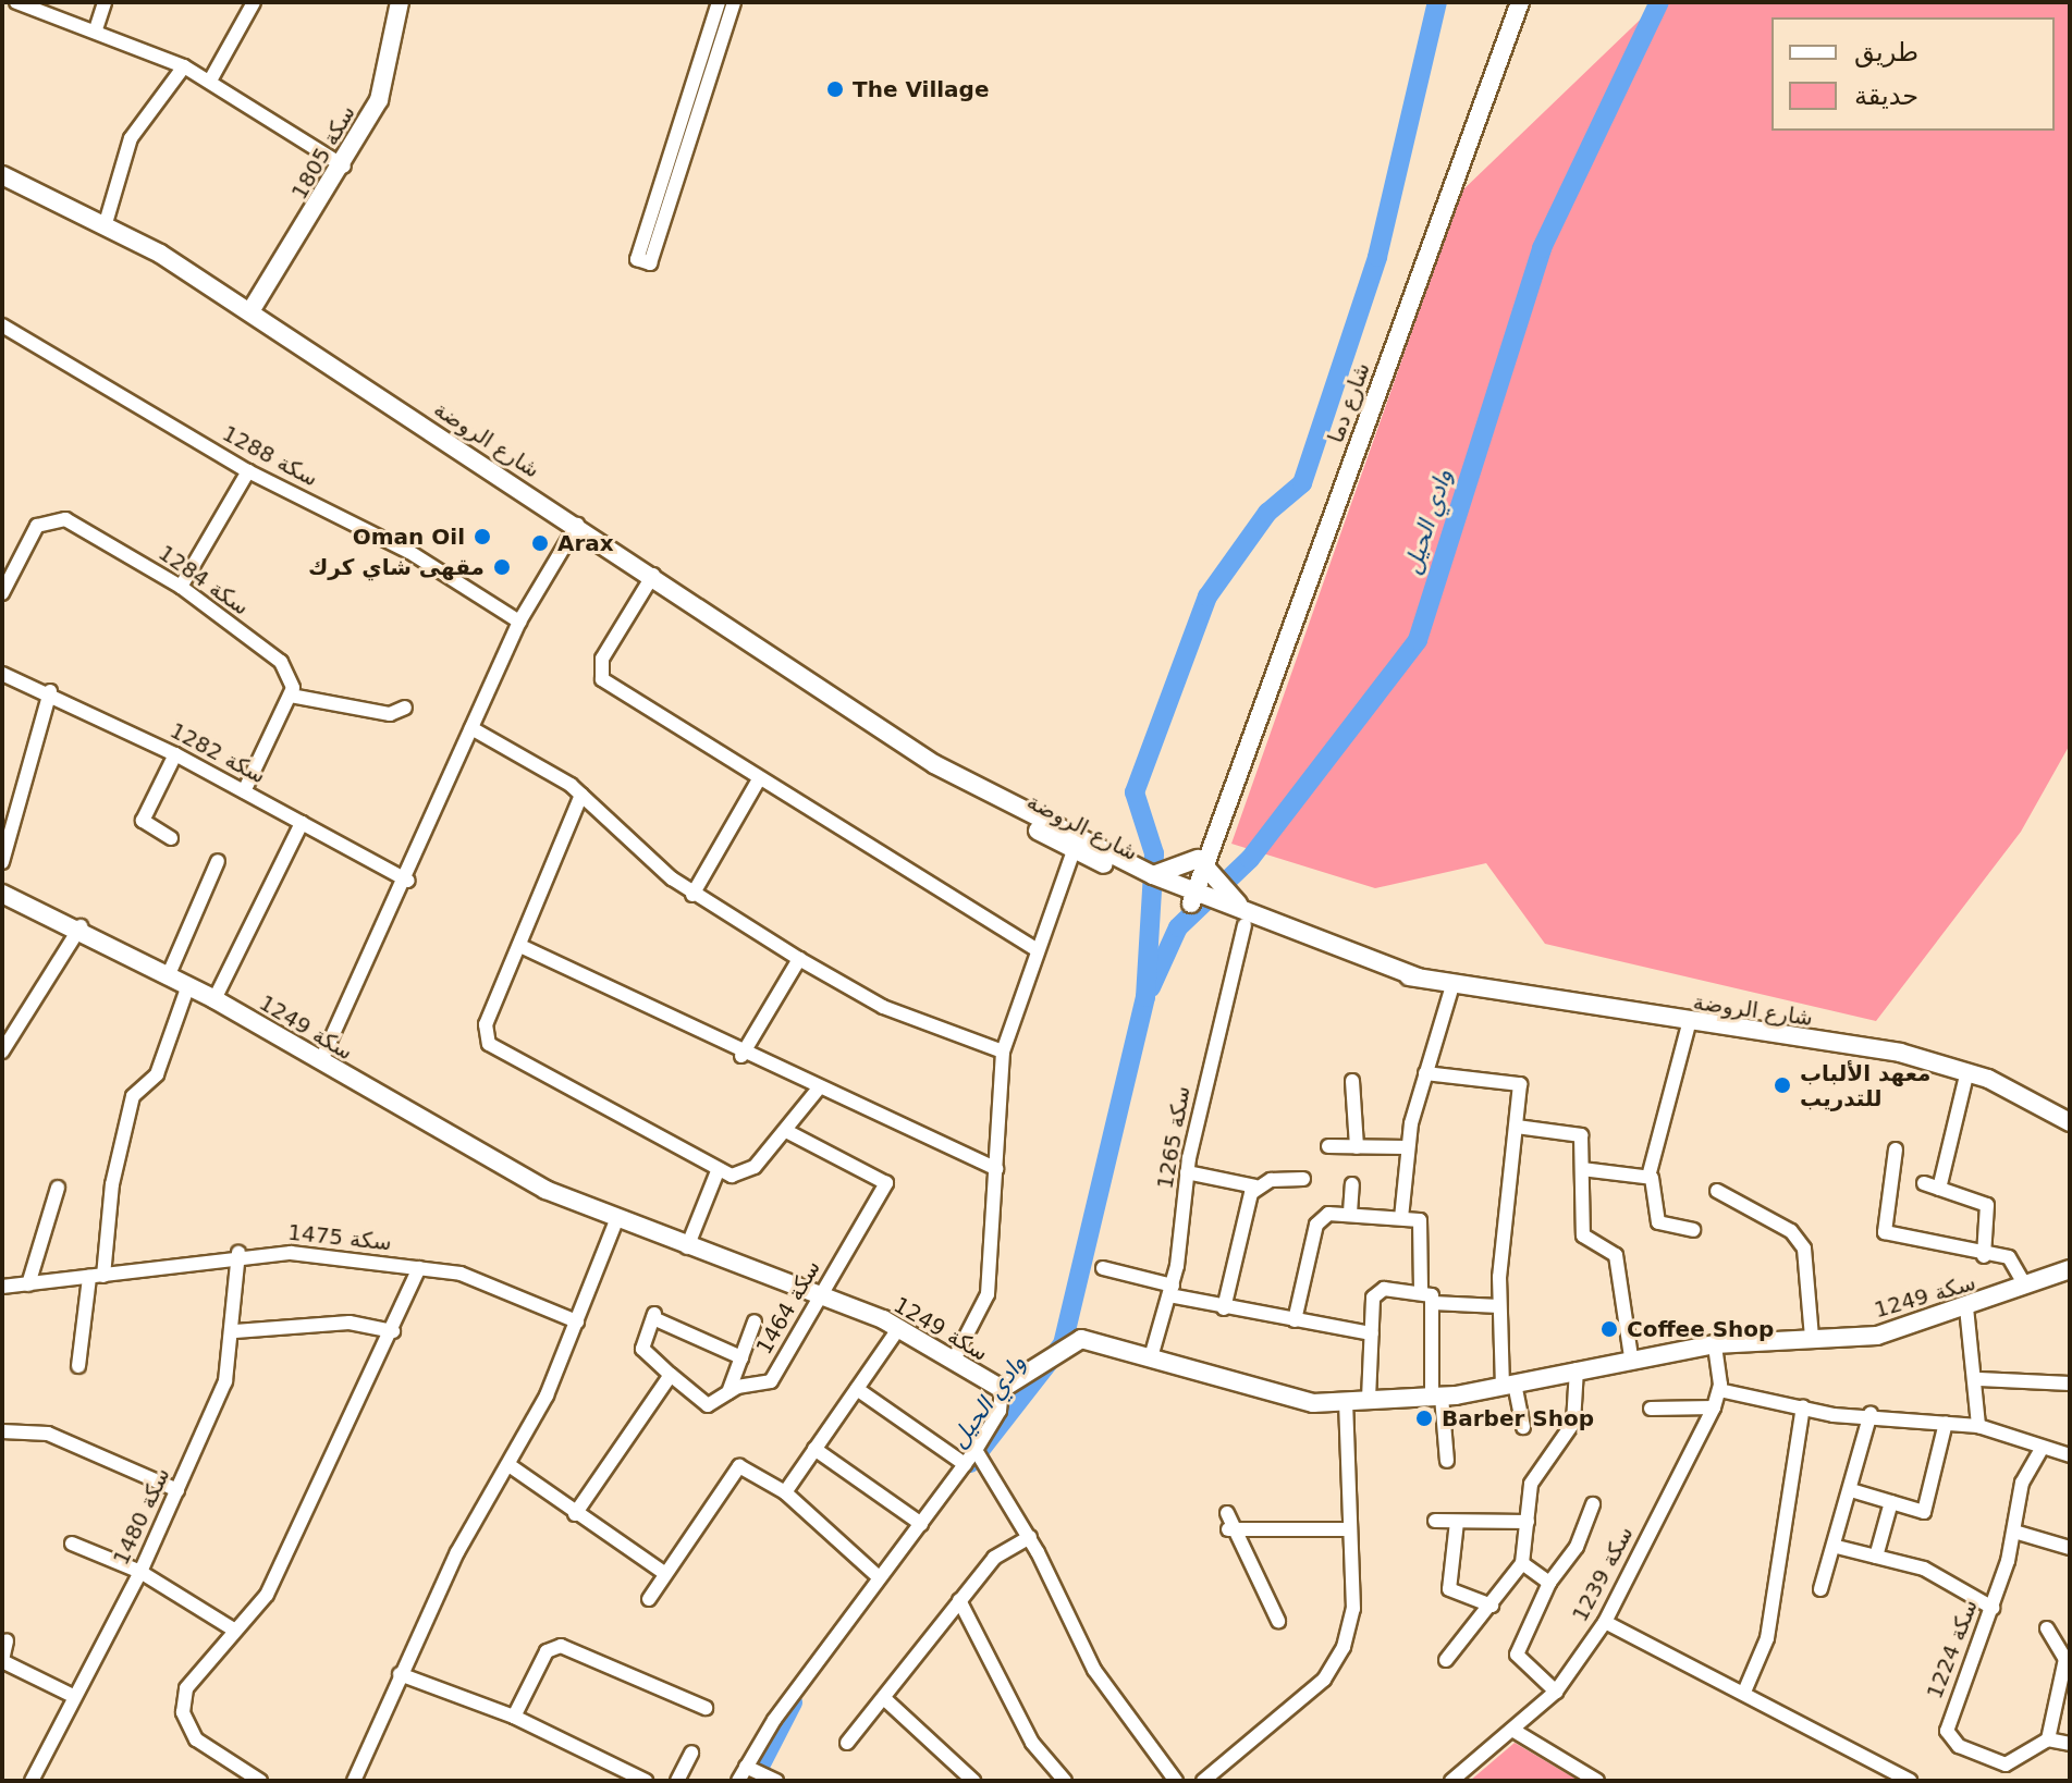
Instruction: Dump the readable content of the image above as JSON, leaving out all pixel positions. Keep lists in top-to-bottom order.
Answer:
{
  "streets": {
    "main road": [
      "سكة 1805",
      "شارع دما",
      "شارع الروضة",
      "سكة 1249"
    ],
    "street": [
      "سكة 1288",
      "سكة 1284",
      "سكة 1282",
      "سكة 1265",
      "سكة 1475",
      "سكة 1464",
      "سكة 1480",
      "سكة 1239",
      "سكة 1224"
    ]
  },
  "crossings": [
    ["سكة 1805", "شارع الروضة"],
    ["شارع دما", "شارع الروضة"],
    ["شارع الروضة", "سكة 1265"],
    ["سكة 1249", "سكة 1265"],
    ["سكة 1249", "سكة 1464"],
    ["سكة 1249", "سكة 1239"],
    ["سكة 1475", "سكة 1480"]
  ],
  "water": ["وادي الحيل"],
  "places": [
    "The Village",
    "Oman Oil",
    "Arax",
    "مقهى شاي كرك",
    "معهد الألباب للتدريب",
    "Coffee Shop",
    "Barber Shop"
  ],
  "legend": ["طريق", "حديقة"]
}
